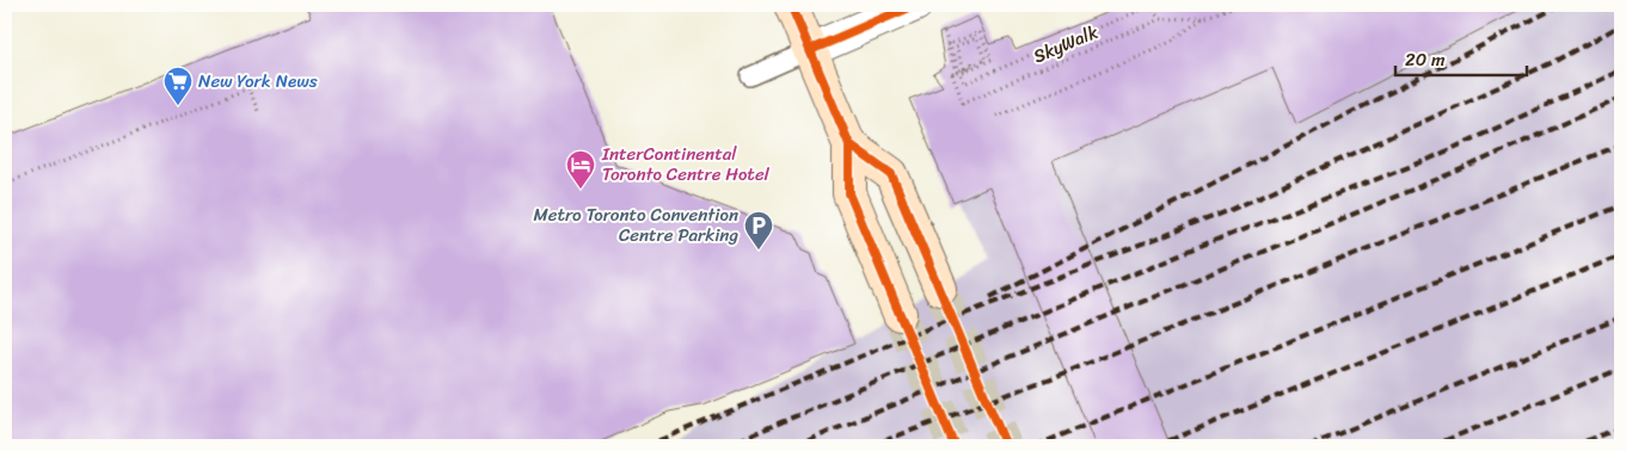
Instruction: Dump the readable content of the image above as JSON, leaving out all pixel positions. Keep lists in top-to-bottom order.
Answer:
{
  "streets": {
    "path": ["SkyWalk"]
  },
  "places": {
    "supermarket": ["New York News"],
    "hotel": ["InterContinental Toronto Centre Hotel"],
    "parking": ["Metro Toronto Convention Centre Parking"]
  },
  "scale_bar": "20 m"
}
